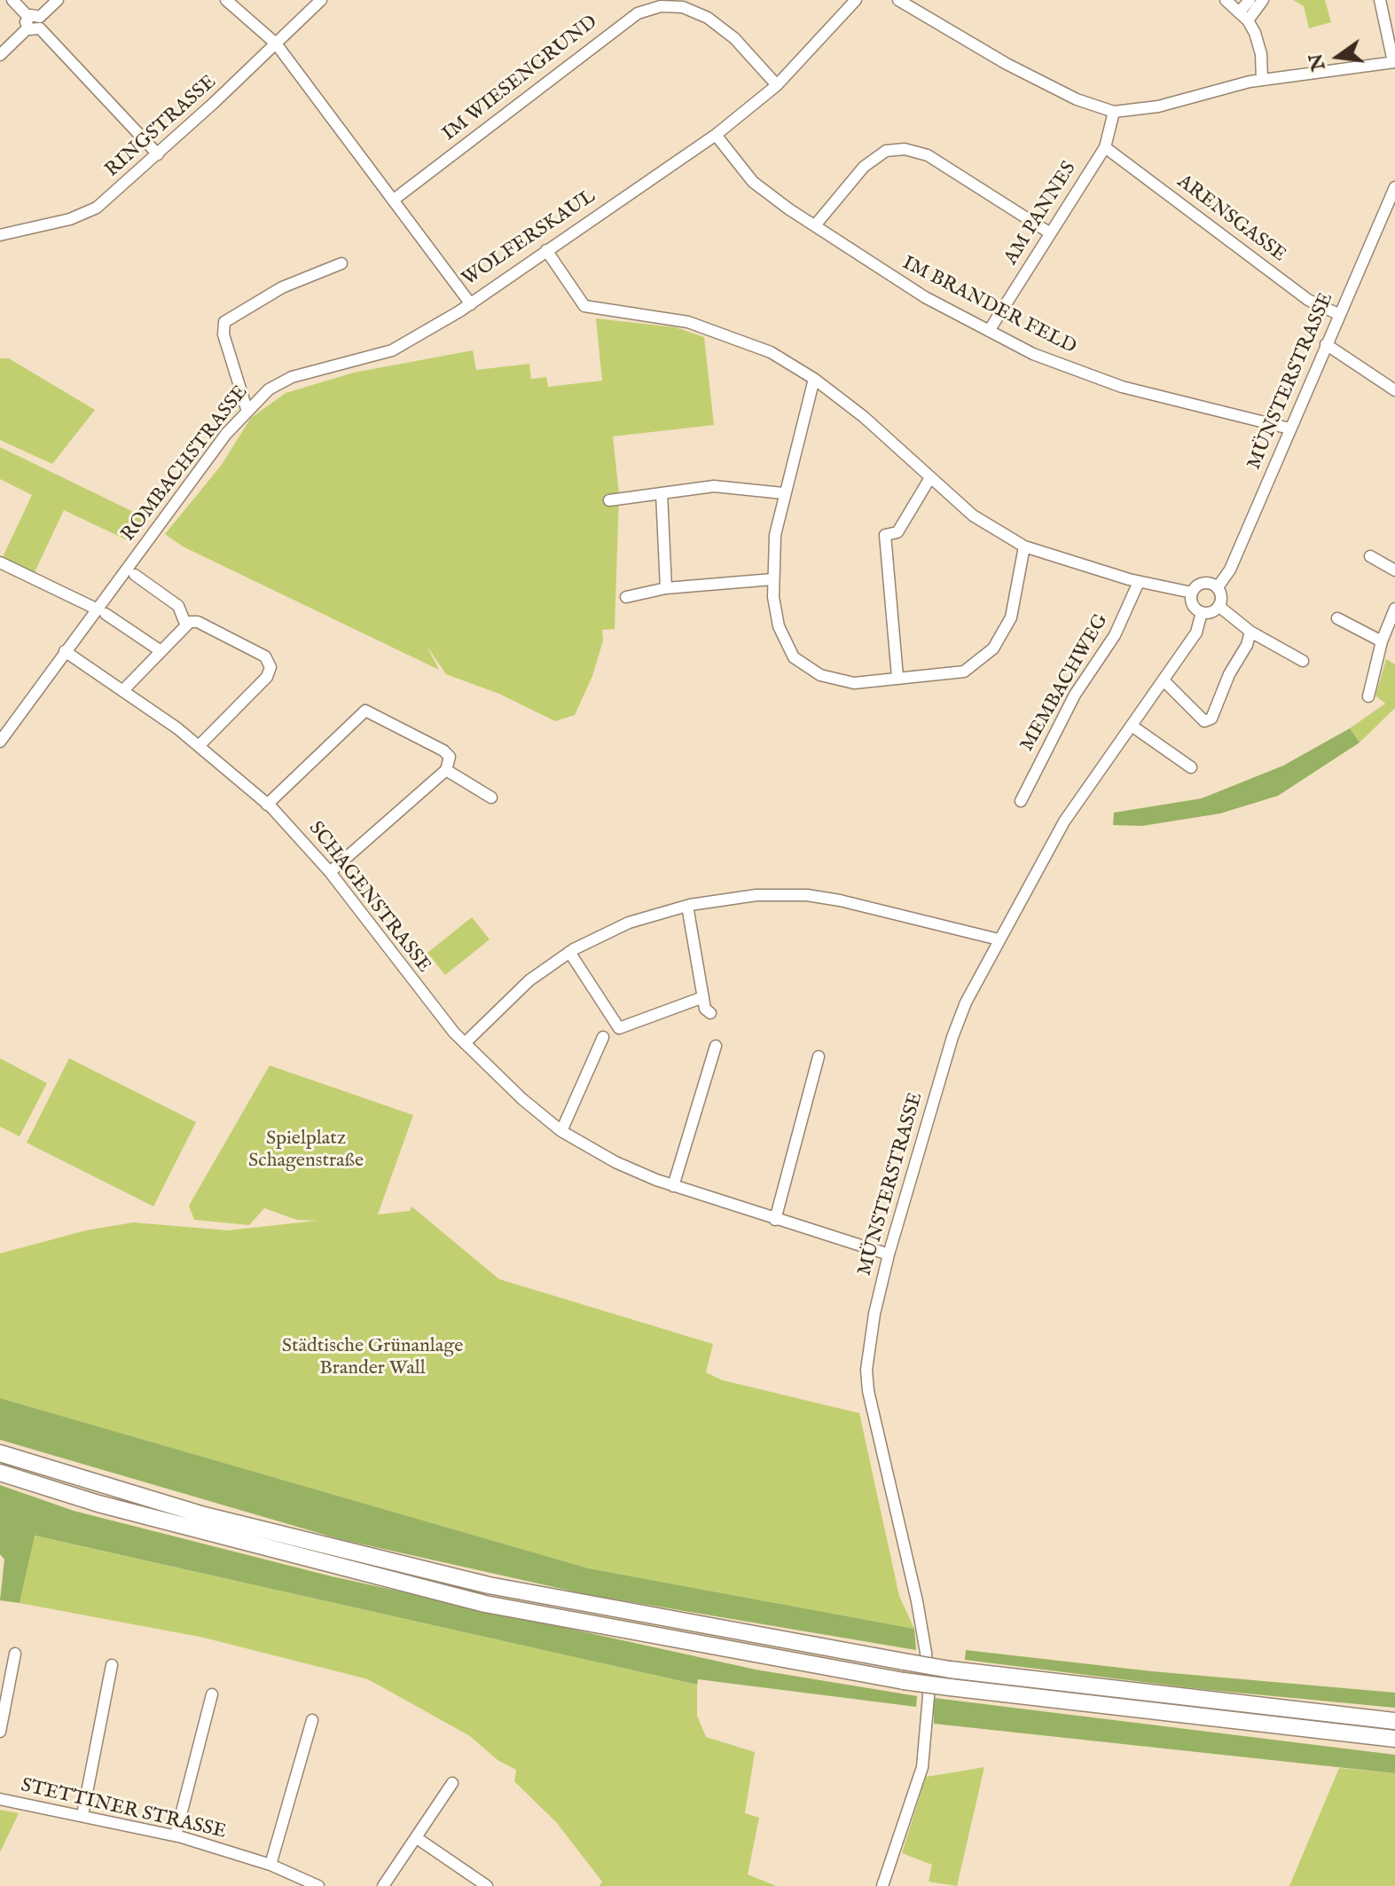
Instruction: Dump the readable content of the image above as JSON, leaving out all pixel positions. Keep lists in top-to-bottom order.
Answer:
{
  "streets": {
    "street": [
      "IM WIESENGRUND",
      "RINGSTRASSE",
      "AM PANNES",
      "ARENSGASSE",
      "WOLFERSKAUL",
      "IM BRANDER FELD",
      "MÜNSTERSTRASSE",
      "ROMBACHSTRASSE",
      "MEMBACHWEG",
      "SCHAGENSTRASSE",
      "STETTINER STRASSE"
    ]
  },
  "crossings": [
    ["IM WIESENGRUND", "WOLFERSKAUL"],
    ["RINGSTRASSE", "WOLFERSKAUL"],
    ["AM PANNES", "ARENSGASSE"],
    ["AM PANNES", "IM BRANDER FELD"],
    ["ARENSGASSE", "MÜNSTERSTRASSE"],
    ["WOLFERSKAUL", "IM BRANDER FELD"],
    ["WOLFERSKAUL", "ROMBACHSTRASSE"],
    ["IM BRANDER FELD", "MÜNSTERSTRASSE"],
    ["MÜNSTERSTRASSE", "SCHAGENSTRASSE"],
    ["ROMBACHSTRASSE", "SCHAGENSTRASSE"]
  ],
  "parks": ["Spielplatz Schagenstraße", "Städtische Grünanlage Brander Wall"],
  "north": "left"
}
